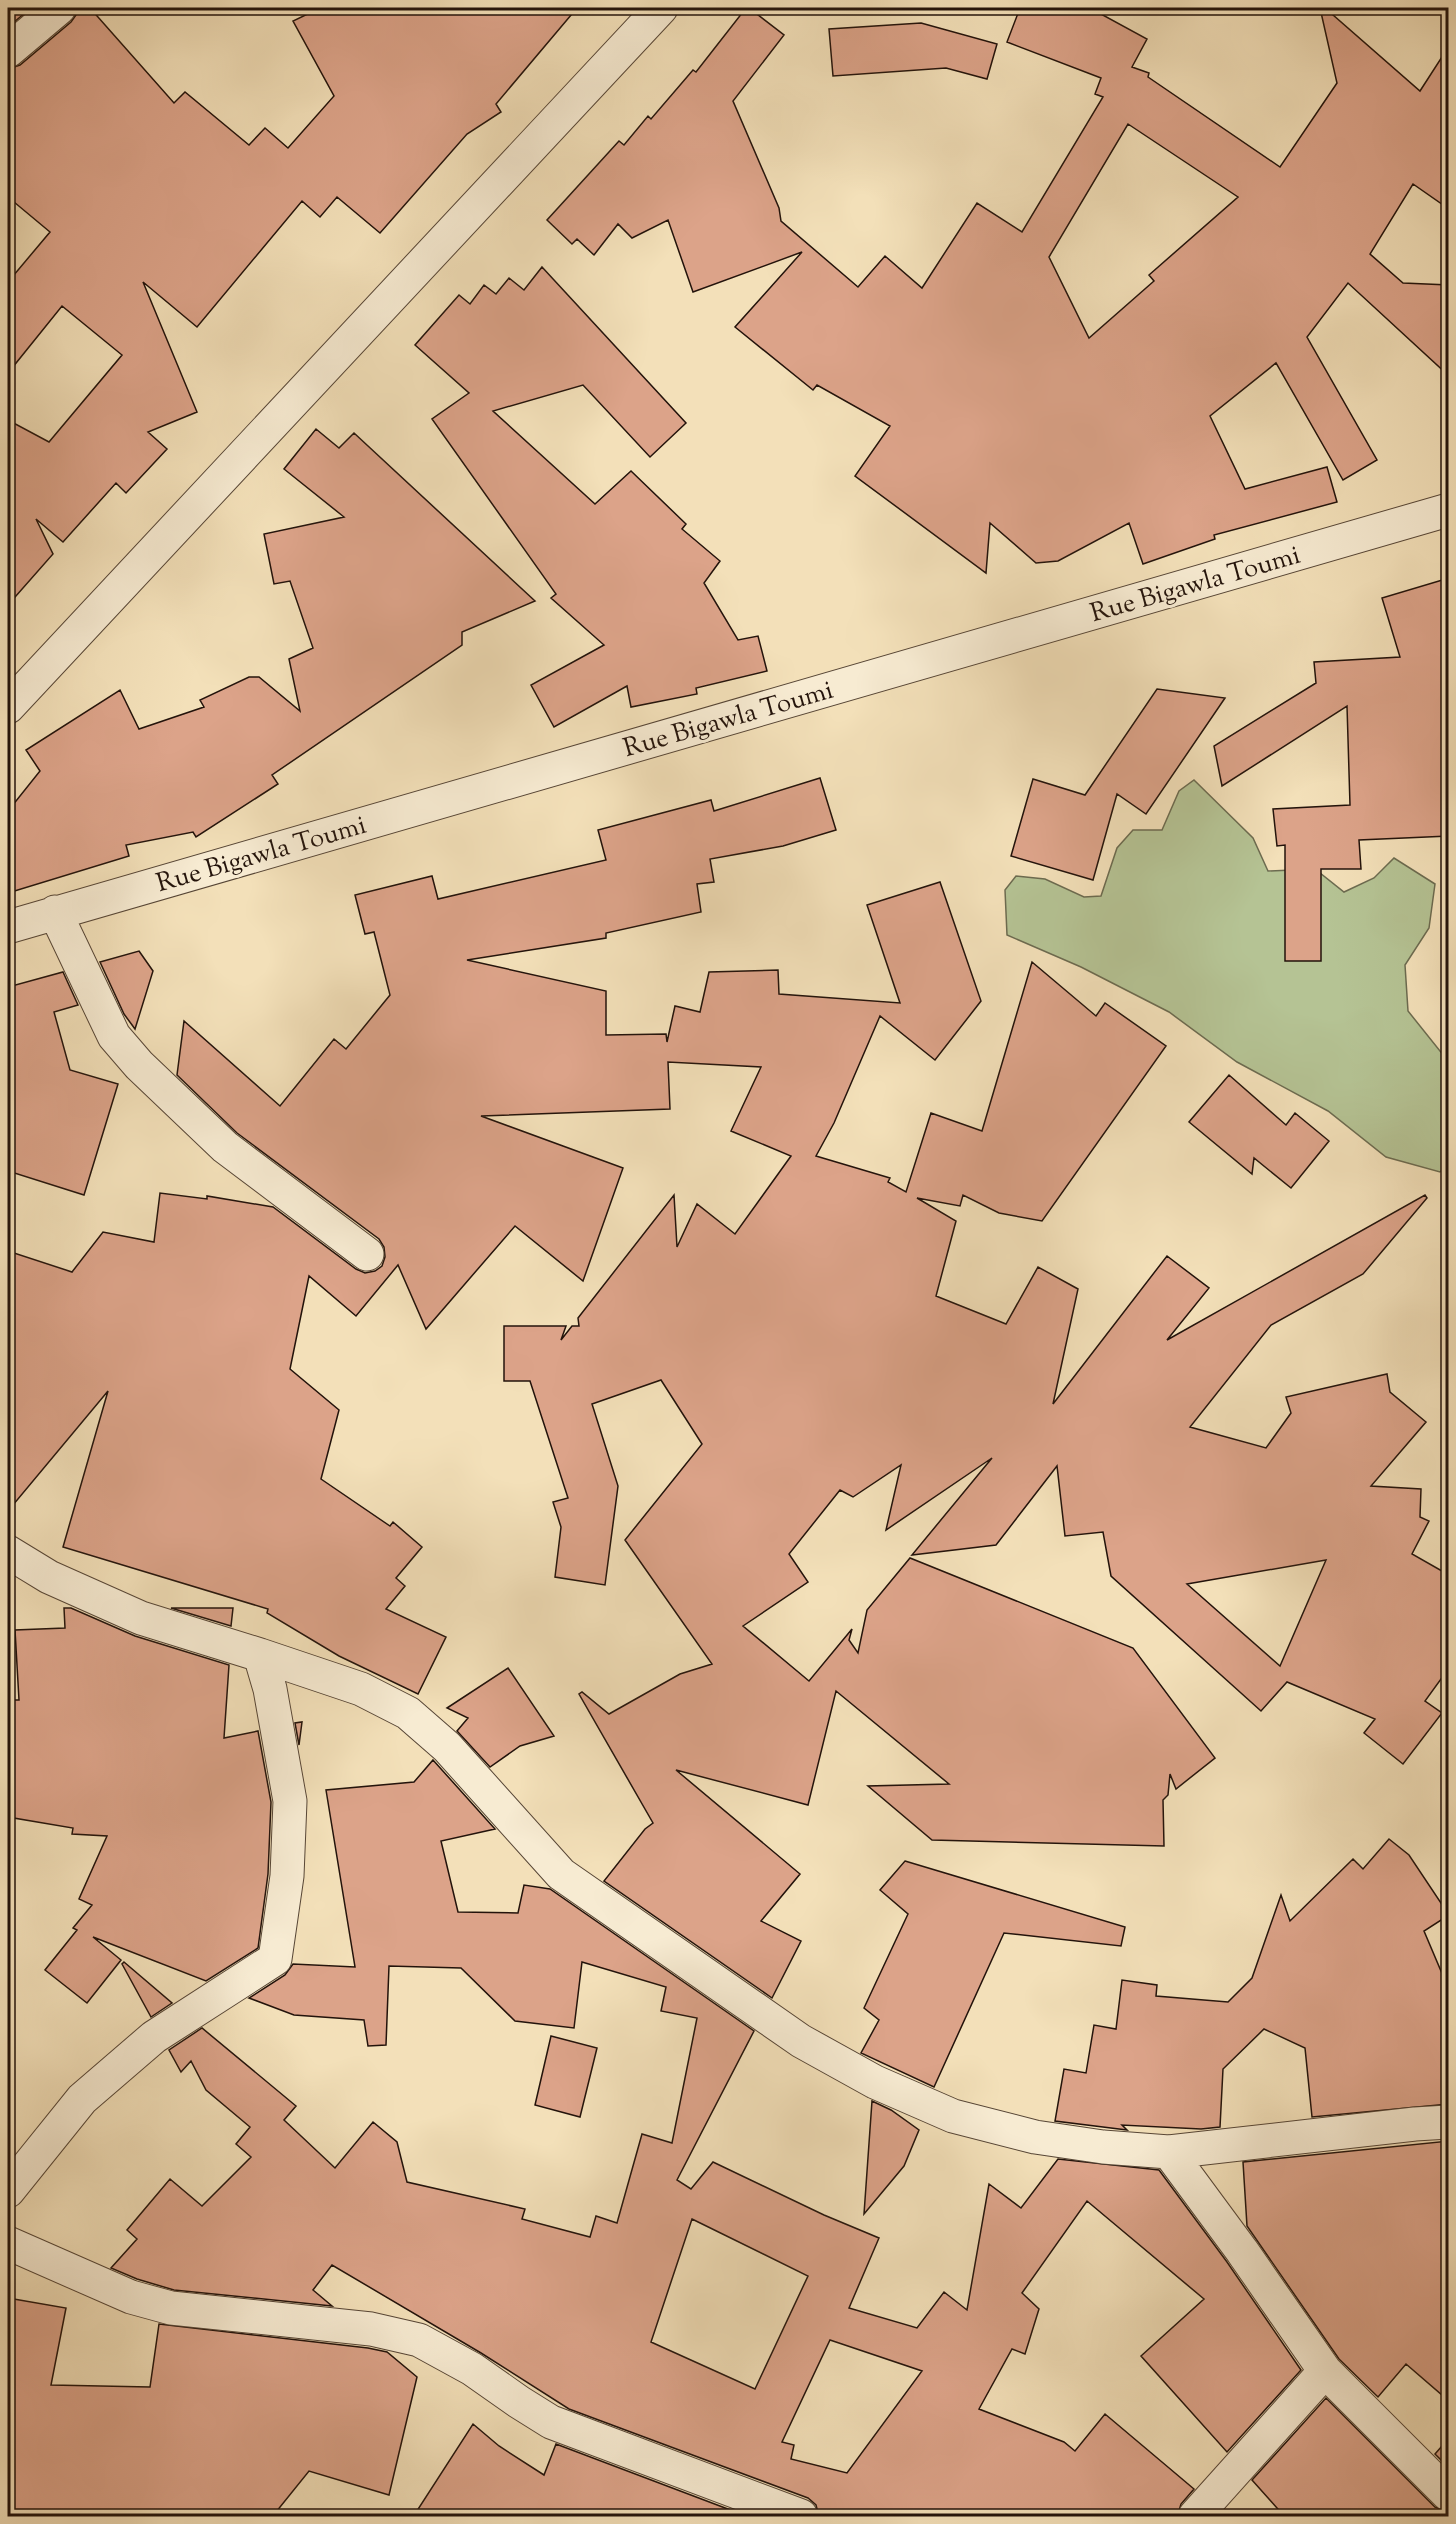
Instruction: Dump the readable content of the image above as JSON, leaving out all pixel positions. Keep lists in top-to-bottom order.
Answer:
{
  "streets": {
    "street": ["Rue Bigawla Toumi"]
  }
}
